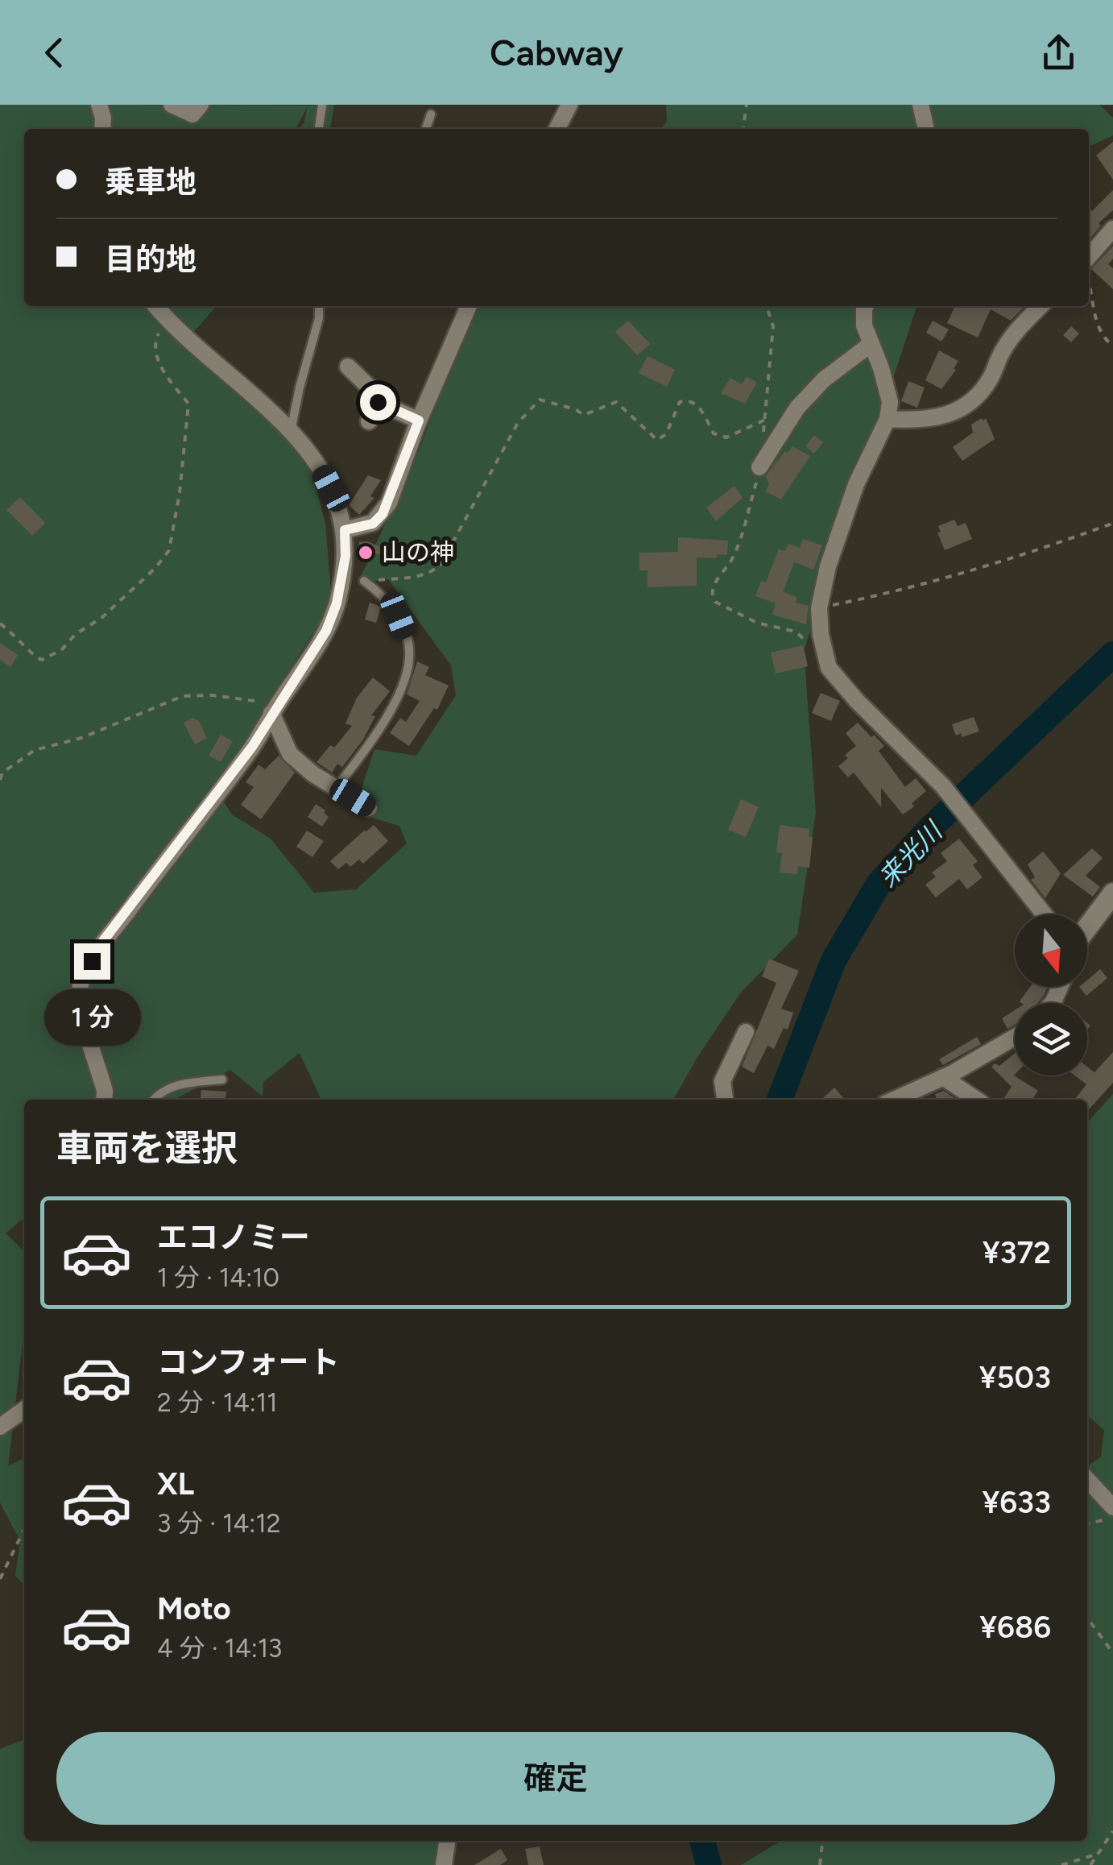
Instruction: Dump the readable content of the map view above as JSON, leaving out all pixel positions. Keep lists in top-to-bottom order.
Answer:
{
  "water": ["来光川"],
  "places": ["山の神"],
  "north": "bottom",
  "page": {
    "header": "Cabway",
    "banner": ["乗車地", "目的地"],
    "bubble": "1 分",
    "heading": "車両を選択",
    "list": [
      {
        "name": "エコノミー",
        "note": "1 分 · 14:10",
        "value": "¥372"
      },
      {
        "name": "コンフォート",
        "note": "2 分 · 14:11",
        "value": "¥503"
      },
      {
        "name": "XL",
        "note": "3 分 · 14:12",
        "value": "¥633"
      },
      {
        "name": "Moto",
        "note": "4 分 · 14:13",
        "value": "¥686"
      }
    ],
    "buttons": "確定"
  }
}
